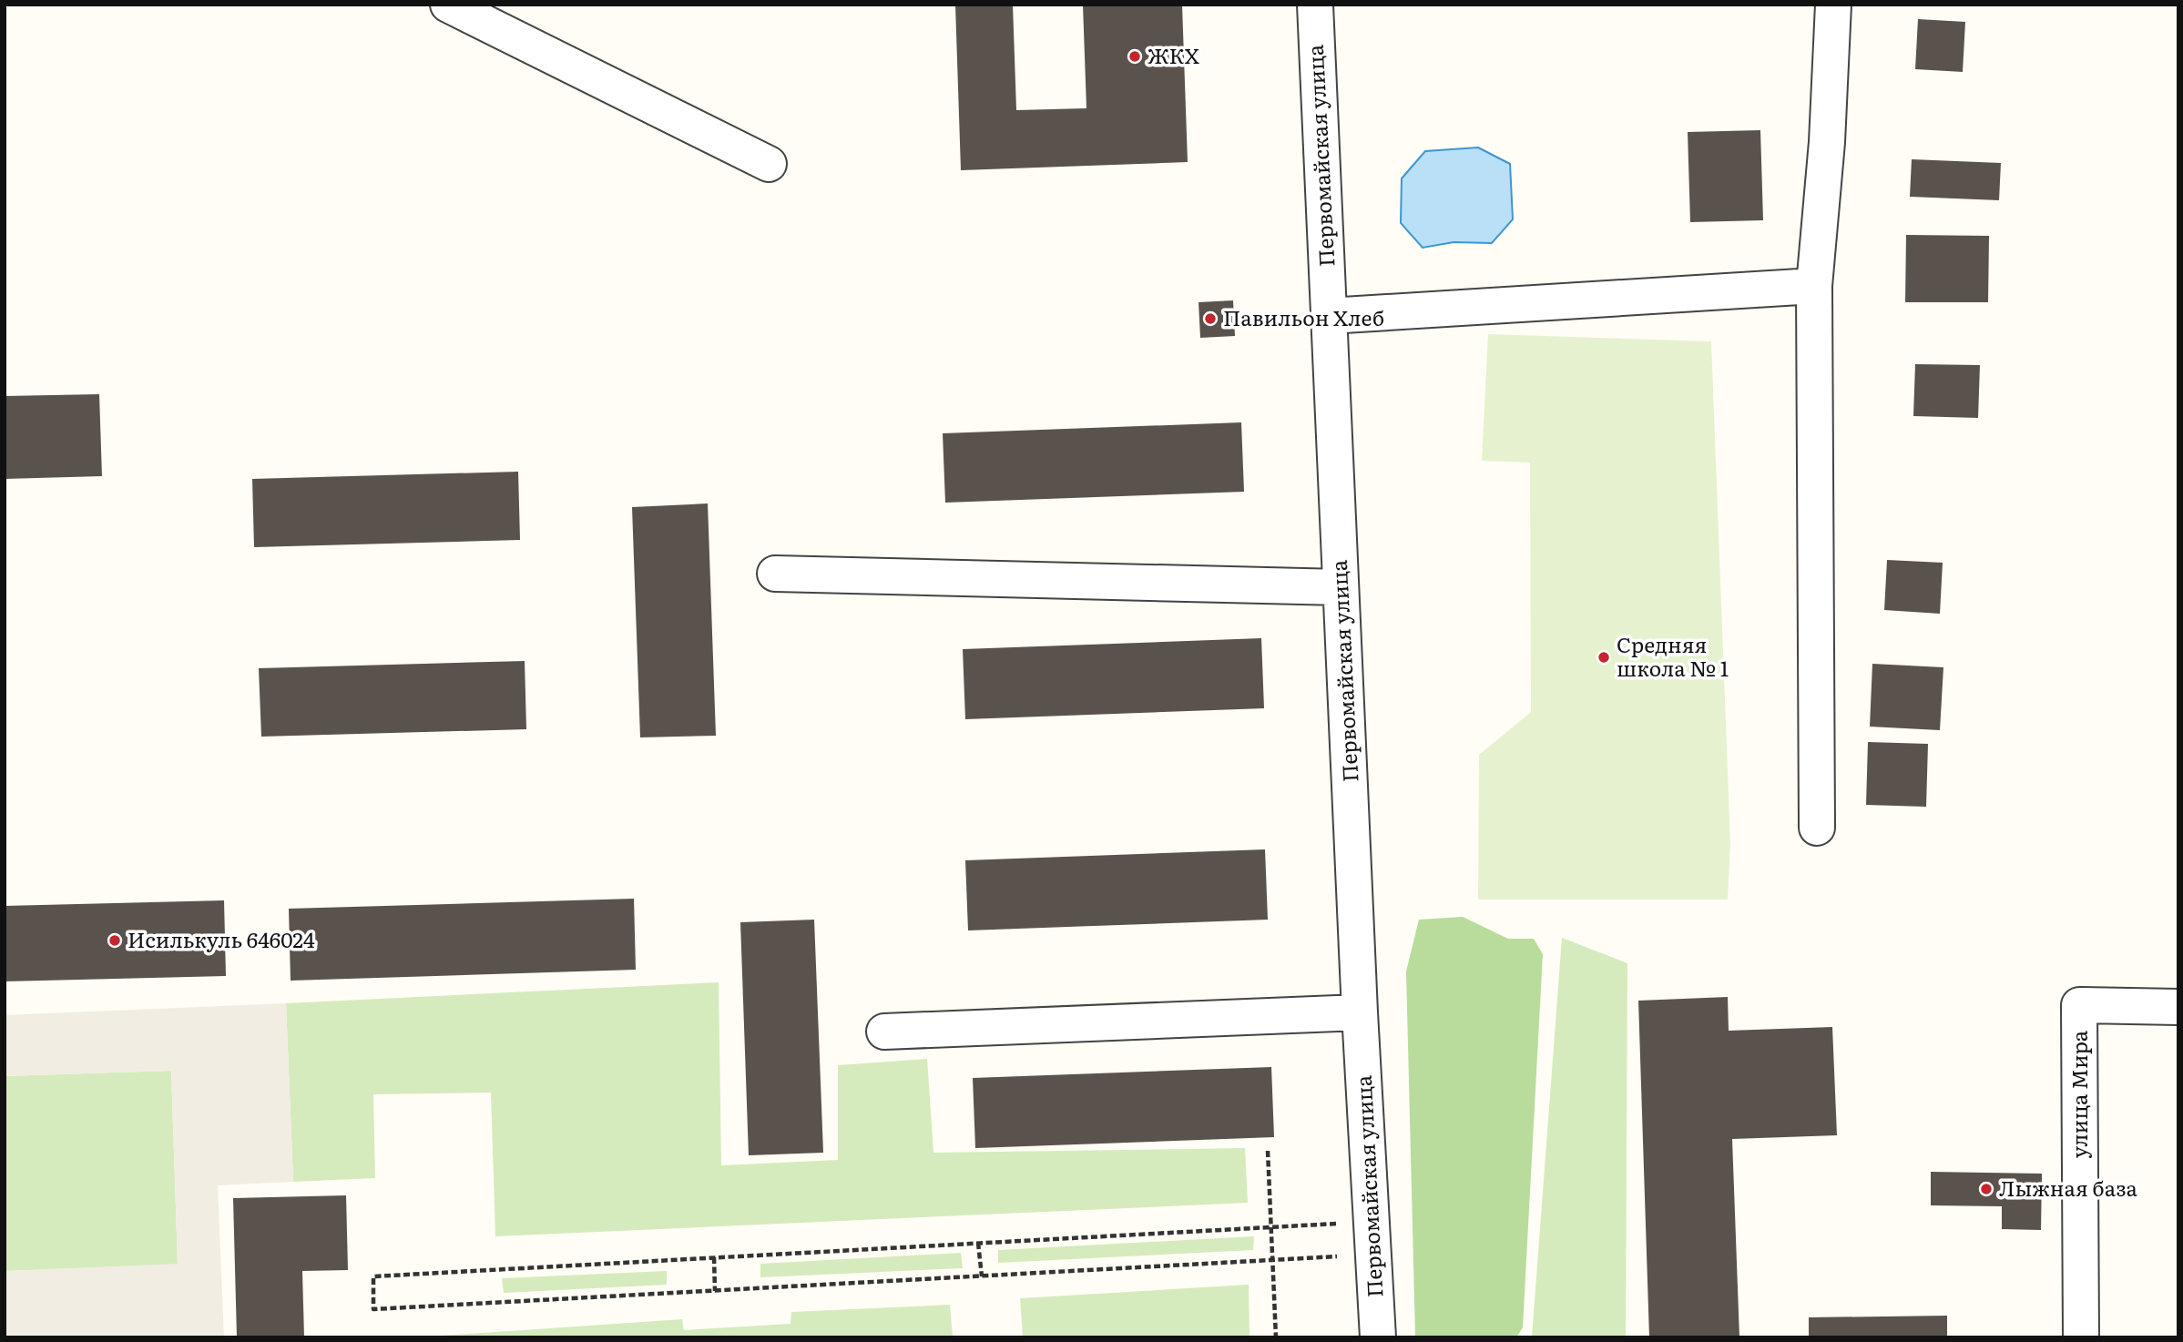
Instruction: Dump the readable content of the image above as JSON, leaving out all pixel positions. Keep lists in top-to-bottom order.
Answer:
{
  "streets": {
    "street": ["Первомайская улица", "улица Мира"]
  },
  "places": [
    "ЖКХ",
    "Павильон Хлеб",
    "Средняя школа № 1",
    "Исилькуль 646024",
    "Лыжная база"
  ]
}
